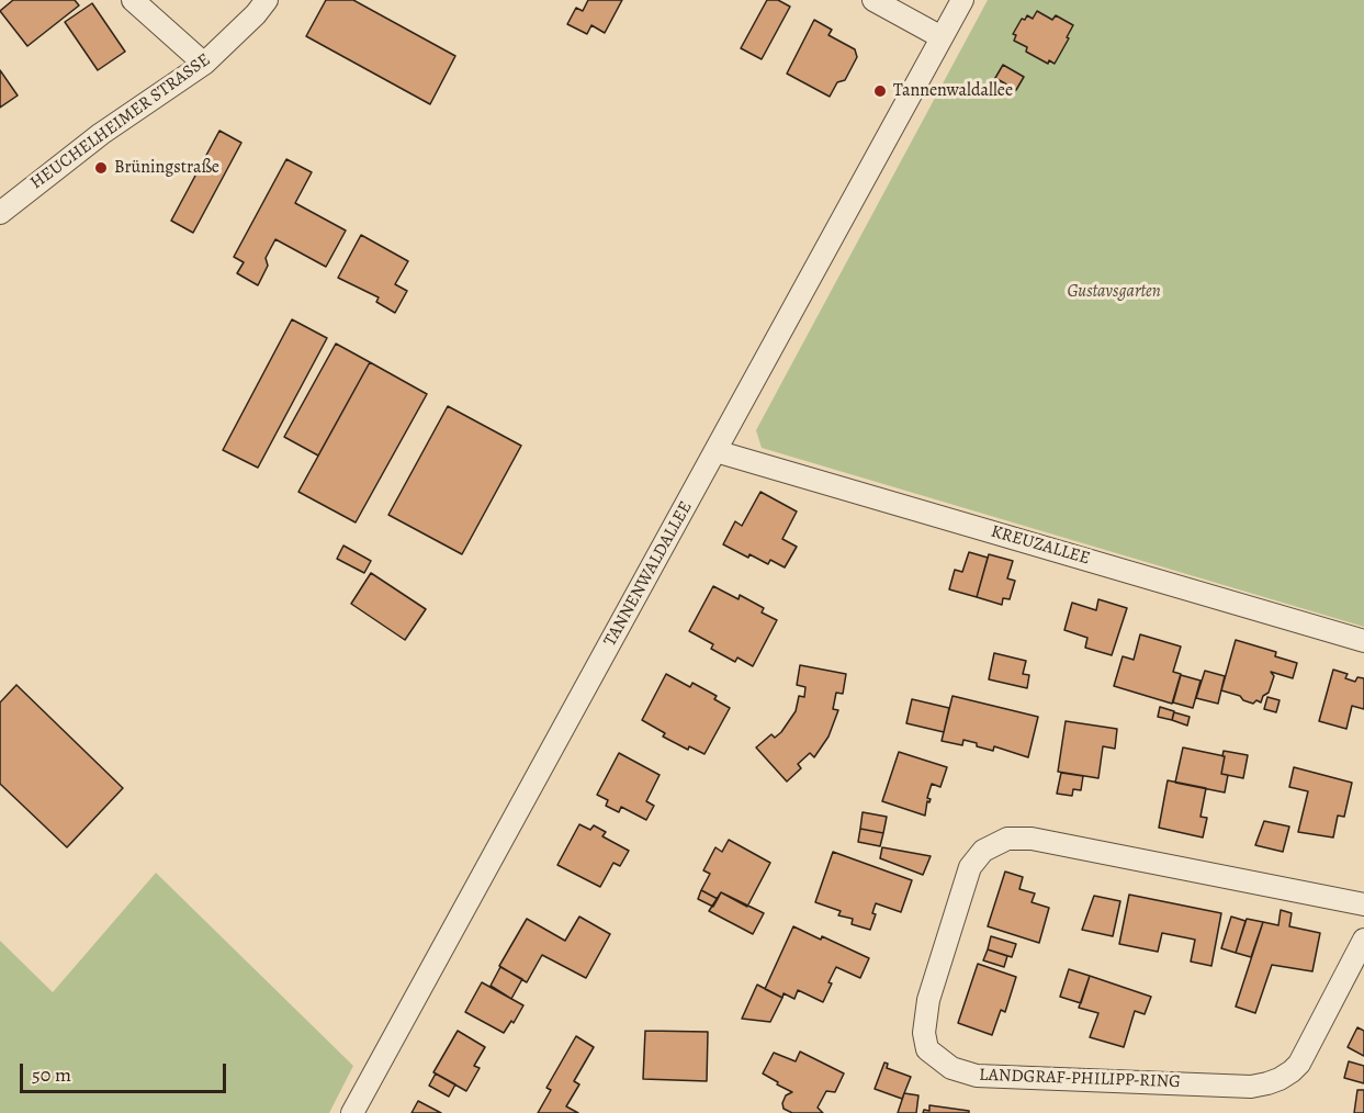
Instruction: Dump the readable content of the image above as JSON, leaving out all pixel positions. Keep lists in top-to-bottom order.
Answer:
{
  "streets": {
    "street": [
      "HEUCHELHEIMER STRASSE",
      "KREUZALLEE",
      "TANNENWALDALLEE",
      "LANDGRAF-PHILIPP-RING"
    ]
  },
  "crossings": [
    ["KREUZALLEE", "TANNENWALDALLEE"]
  ],
  "parks": ["Gustavsgarten"],
  "places": ["Tannenwaldallee", "Brüningstraße"],
  "scale_bar": "50 m"
}
